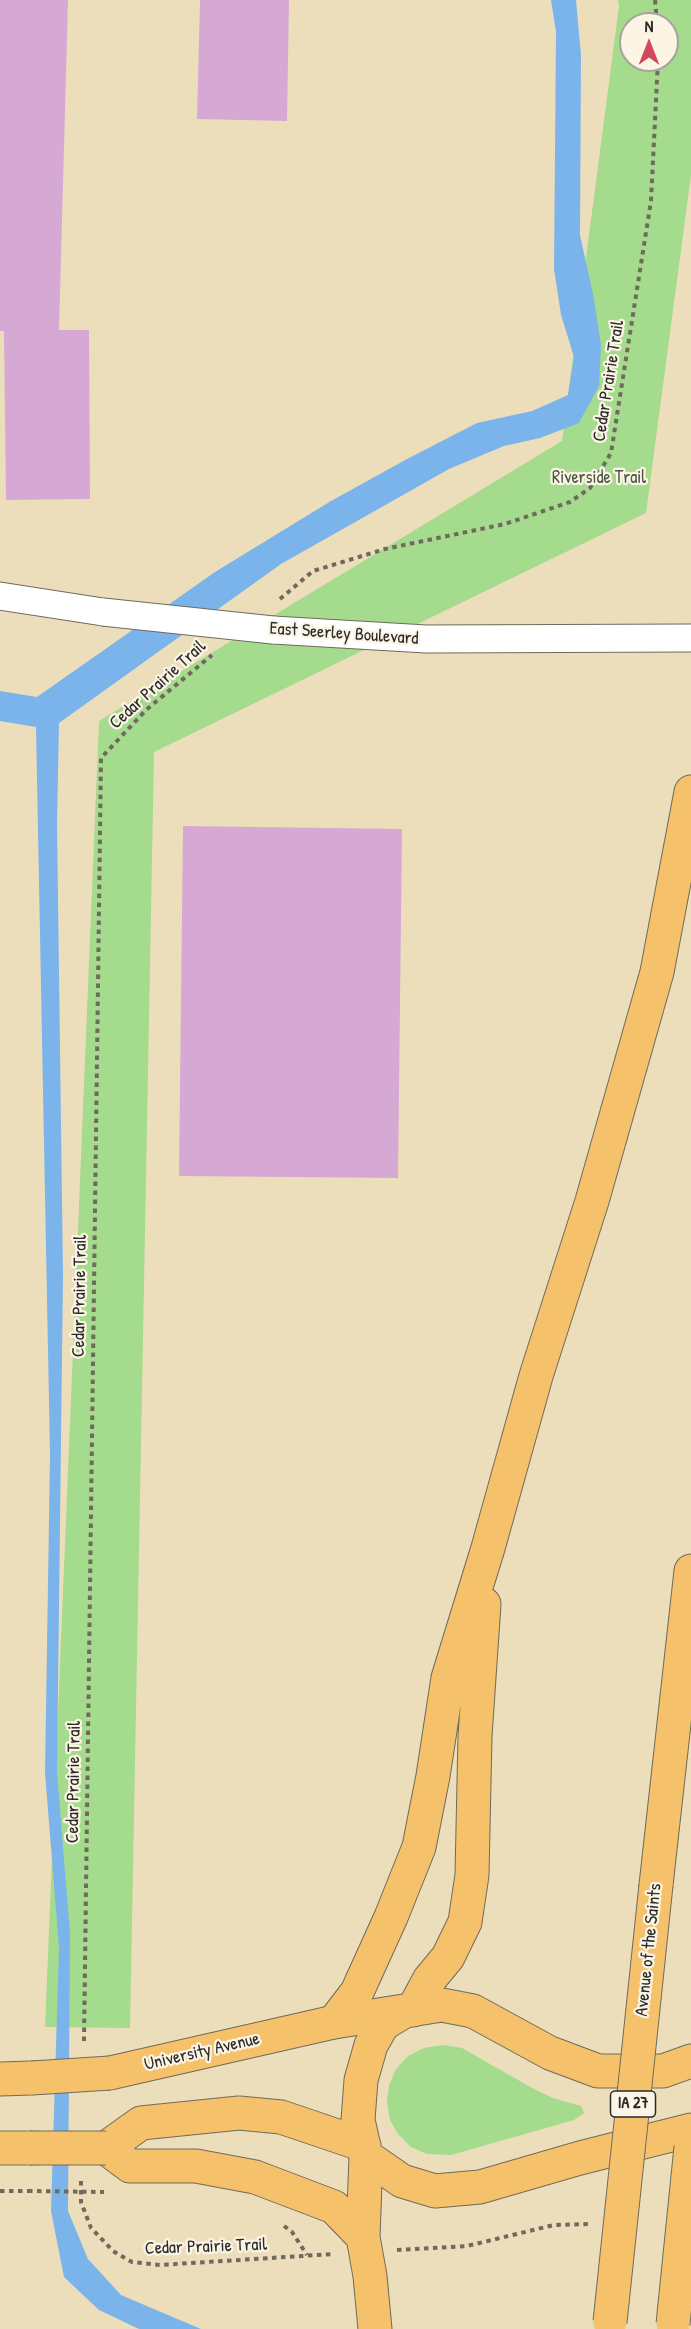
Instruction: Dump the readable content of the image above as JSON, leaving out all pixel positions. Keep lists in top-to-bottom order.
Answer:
{
  "streets": {
    "main road": ["Avenue of the Saints", "University Avenue", "IA 27"],
    "street": ["East Seerley Boulevard"],
    "path": ["Cedar Prairie Trail"]
  },
  "crossings": [
    ["Cedar Prairie Trail", "University Avenue"]
  ],
  "parks": ["Riverside Trail"],
  "north": "top"
}
